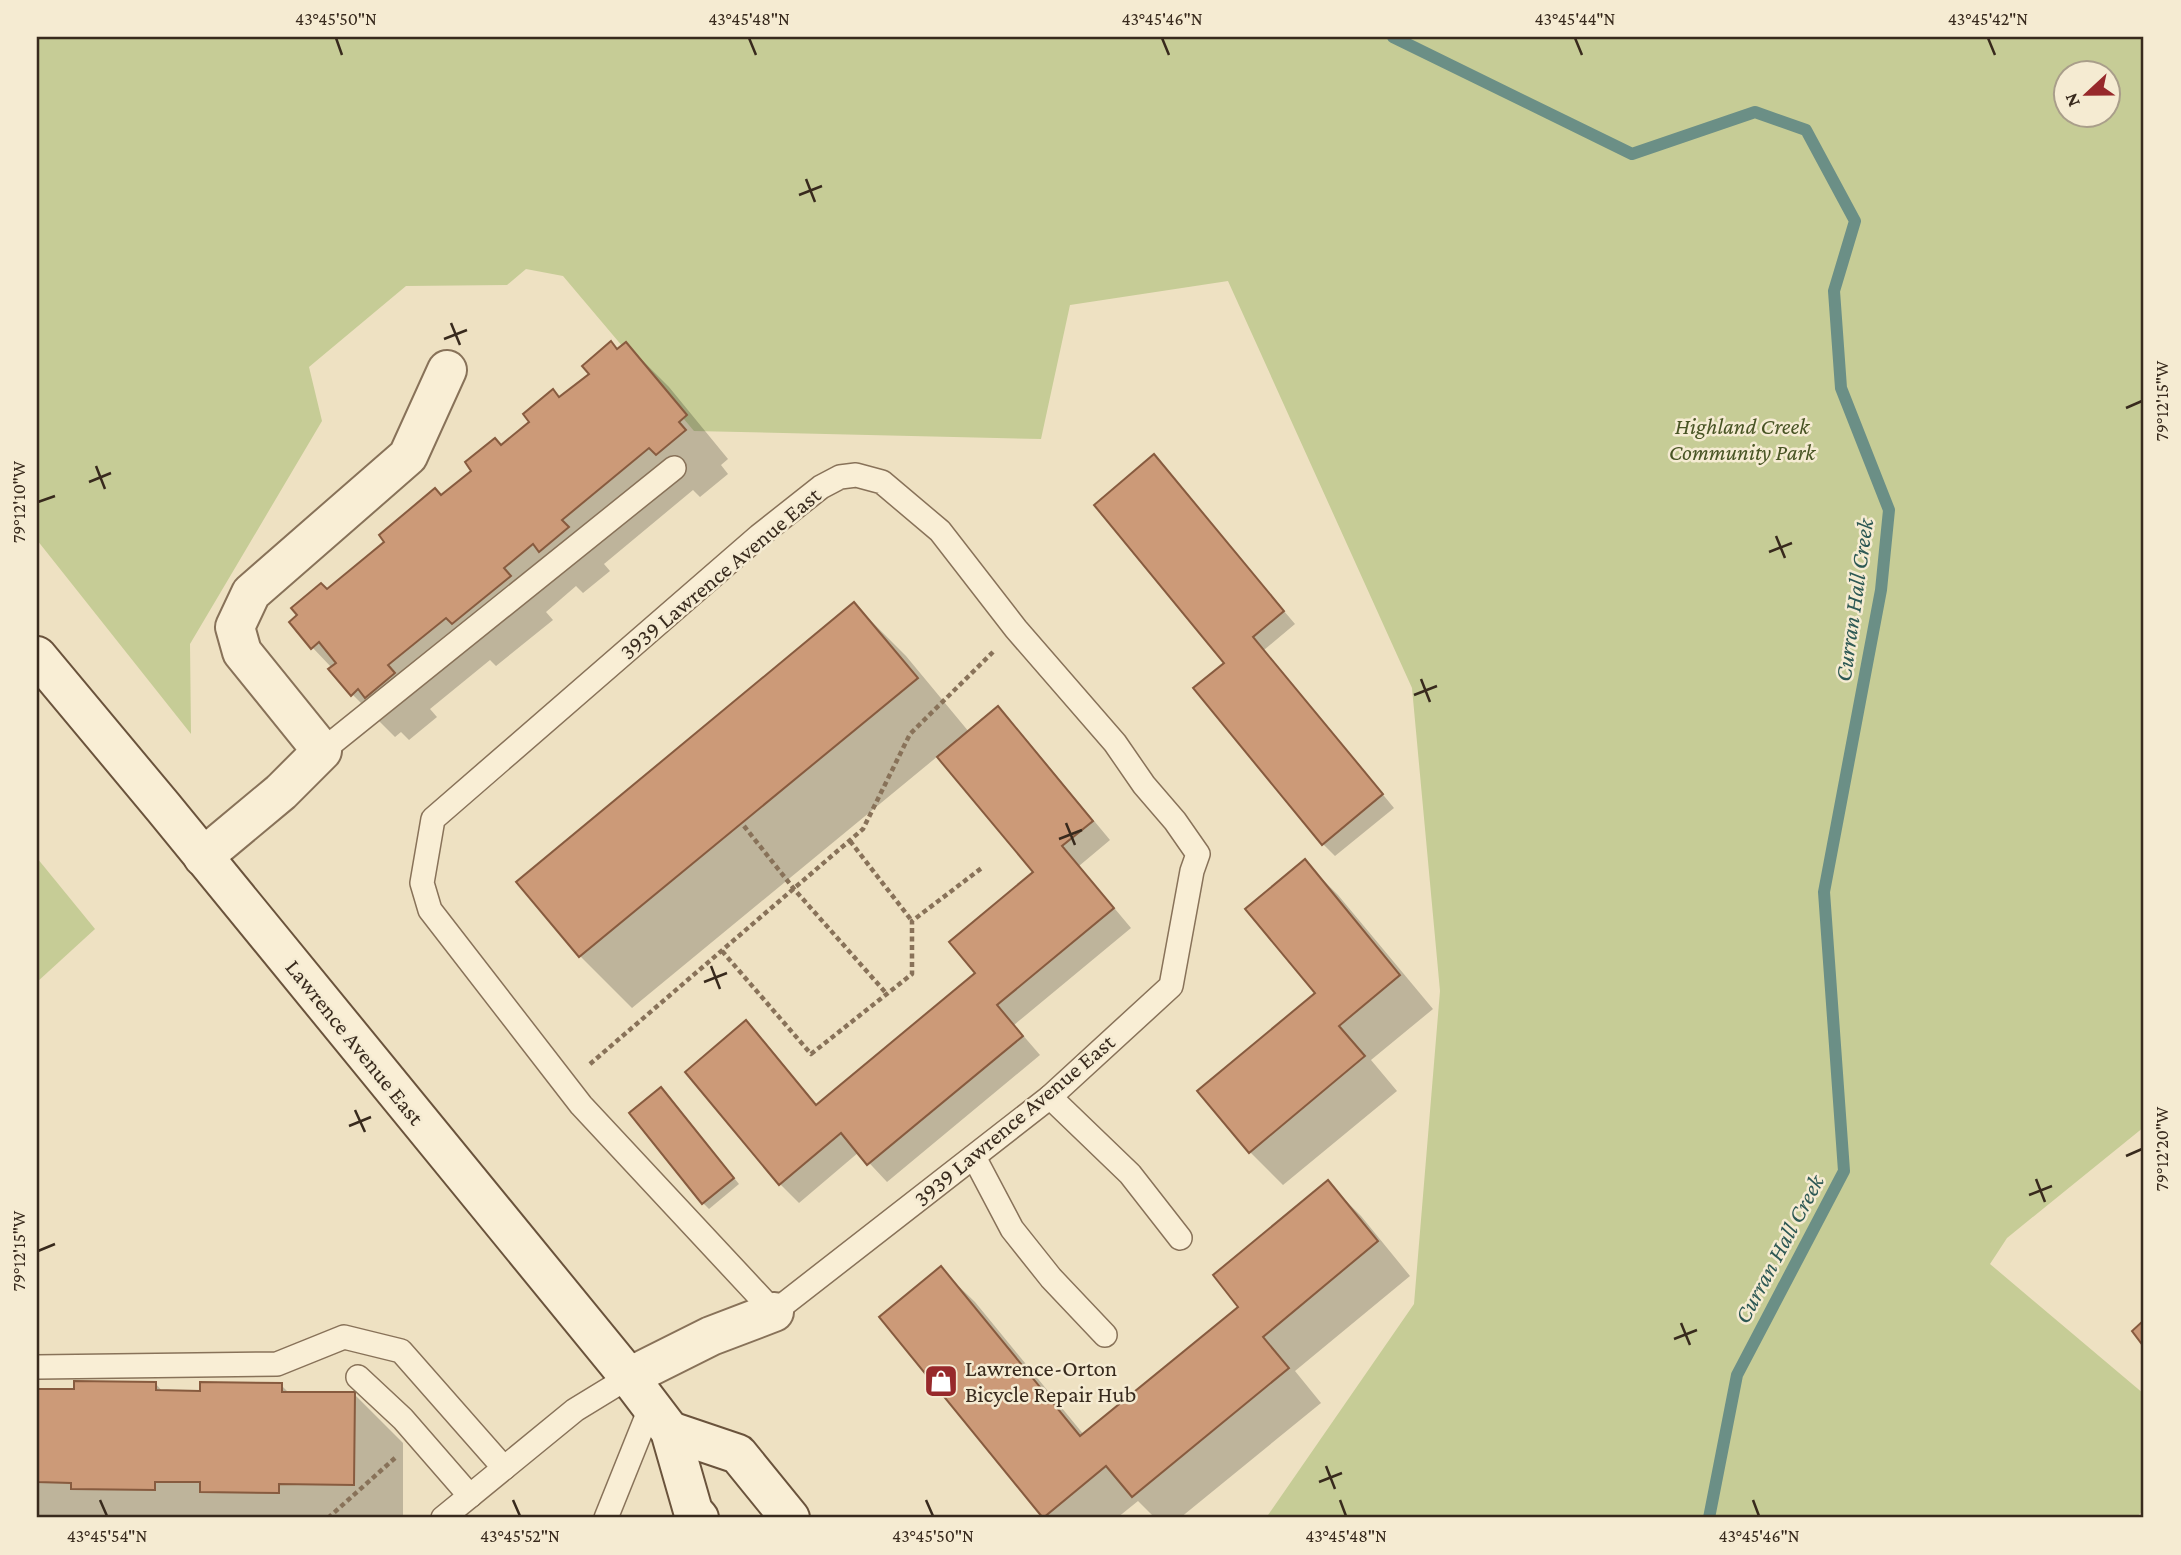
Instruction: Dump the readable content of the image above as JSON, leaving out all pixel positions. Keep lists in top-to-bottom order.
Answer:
{
  "streets": {
    "main road": ["3939 Lawrence Avenue East", "Lawrence Avenue East"]
  },
  "crossings": [
    ["3939 Lawrence Avenue East", "Lawrence Avenue East"]
  ],
  "water": ["Curran Hall Creek"],
  "parks": ["Highland Creek Community Park"],
  "places": {
    "shop": ["Lawrence-Orton Bicycle Repair Hub"]
  },
  "north": "left",
  "coordinates": [
    "43°45'50\"N",
    "43°45'48\"N",
    "43°45'46\"N",
    "43°45'44\"N",
    "43°45'42\"N",
    "79°12'15\"W",
    "79°12'10\"W",
    "79°12'20\"W",
    "43°45'54\"N",
    "43°45'52\"N"
  ]
}
